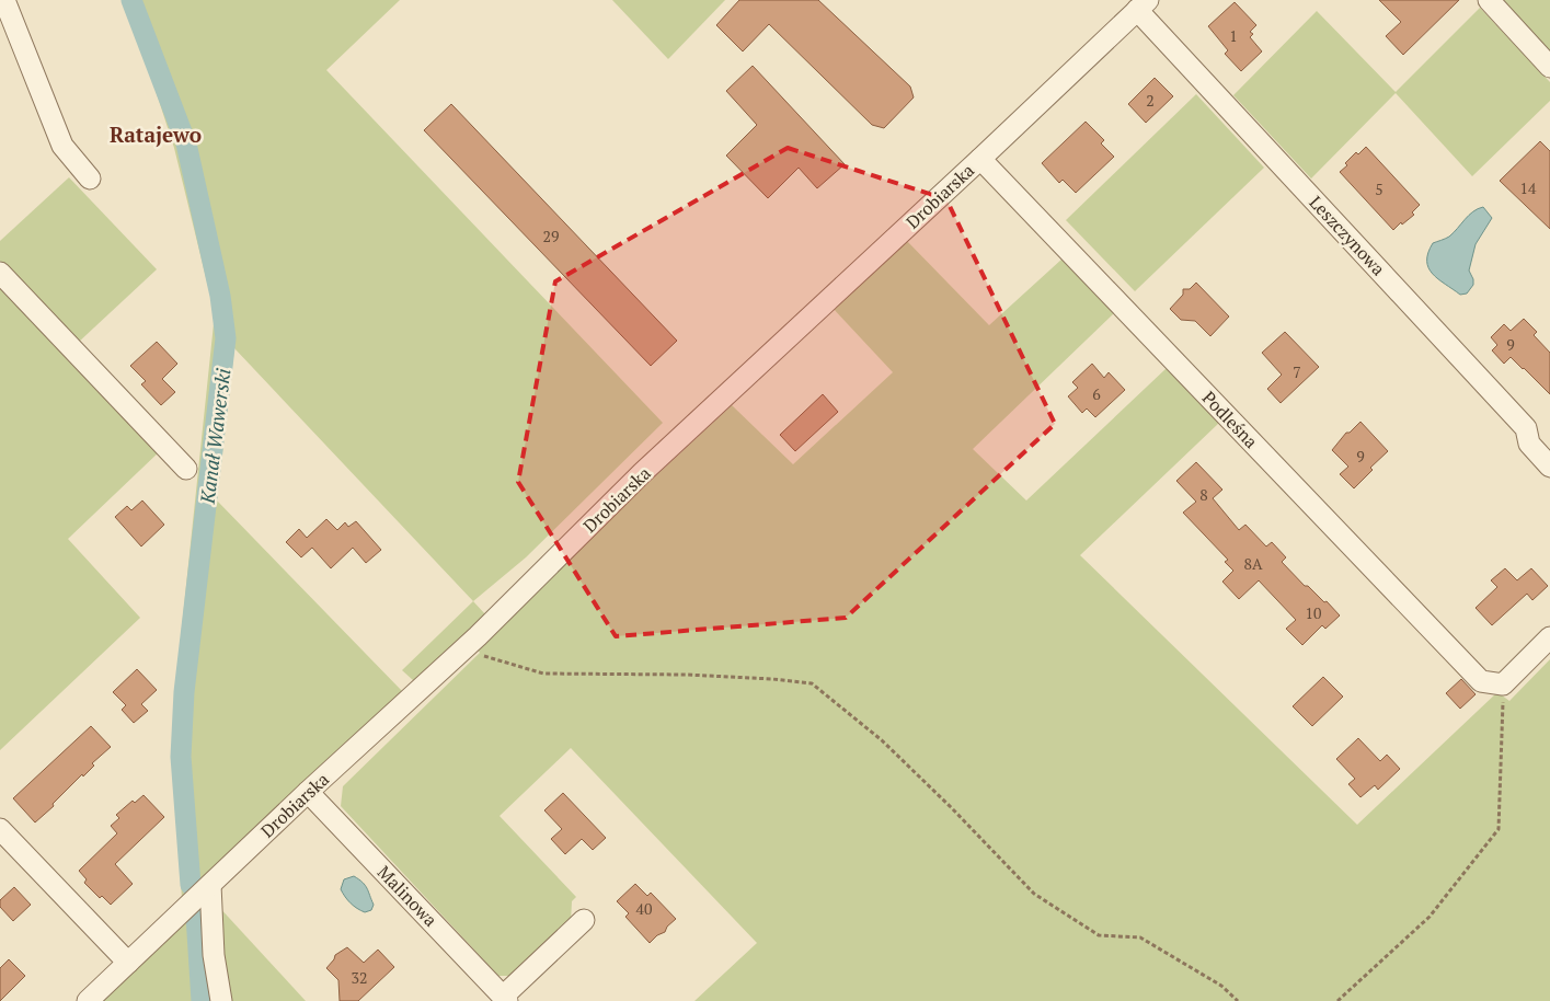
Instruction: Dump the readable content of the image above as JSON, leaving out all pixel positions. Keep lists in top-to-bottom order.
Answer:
{
  "streets": {
    "street": [
      "Drobiarska",
      "Leszczynowa",
      "Podleśna",
      "Malinowa"
    ]
  },
  "crossings": [
    ["Drobiarska", "Leszczynowa"],
    ["Drobiarska", "Podleśna"],
    ["Drobiarska", "Malinowa"]
  ],
  "districts": ["Ratajewo"],
  "water": ["Kanał Wawerski"],
  "house_numbers": [
    "1",
    "2",
    "14",
    "5",
    "29",
    "9",
    "7",
    "6",
    "9",
    "8",
    "8A",
    "10",
    "40",
    "32"
  ]
}
